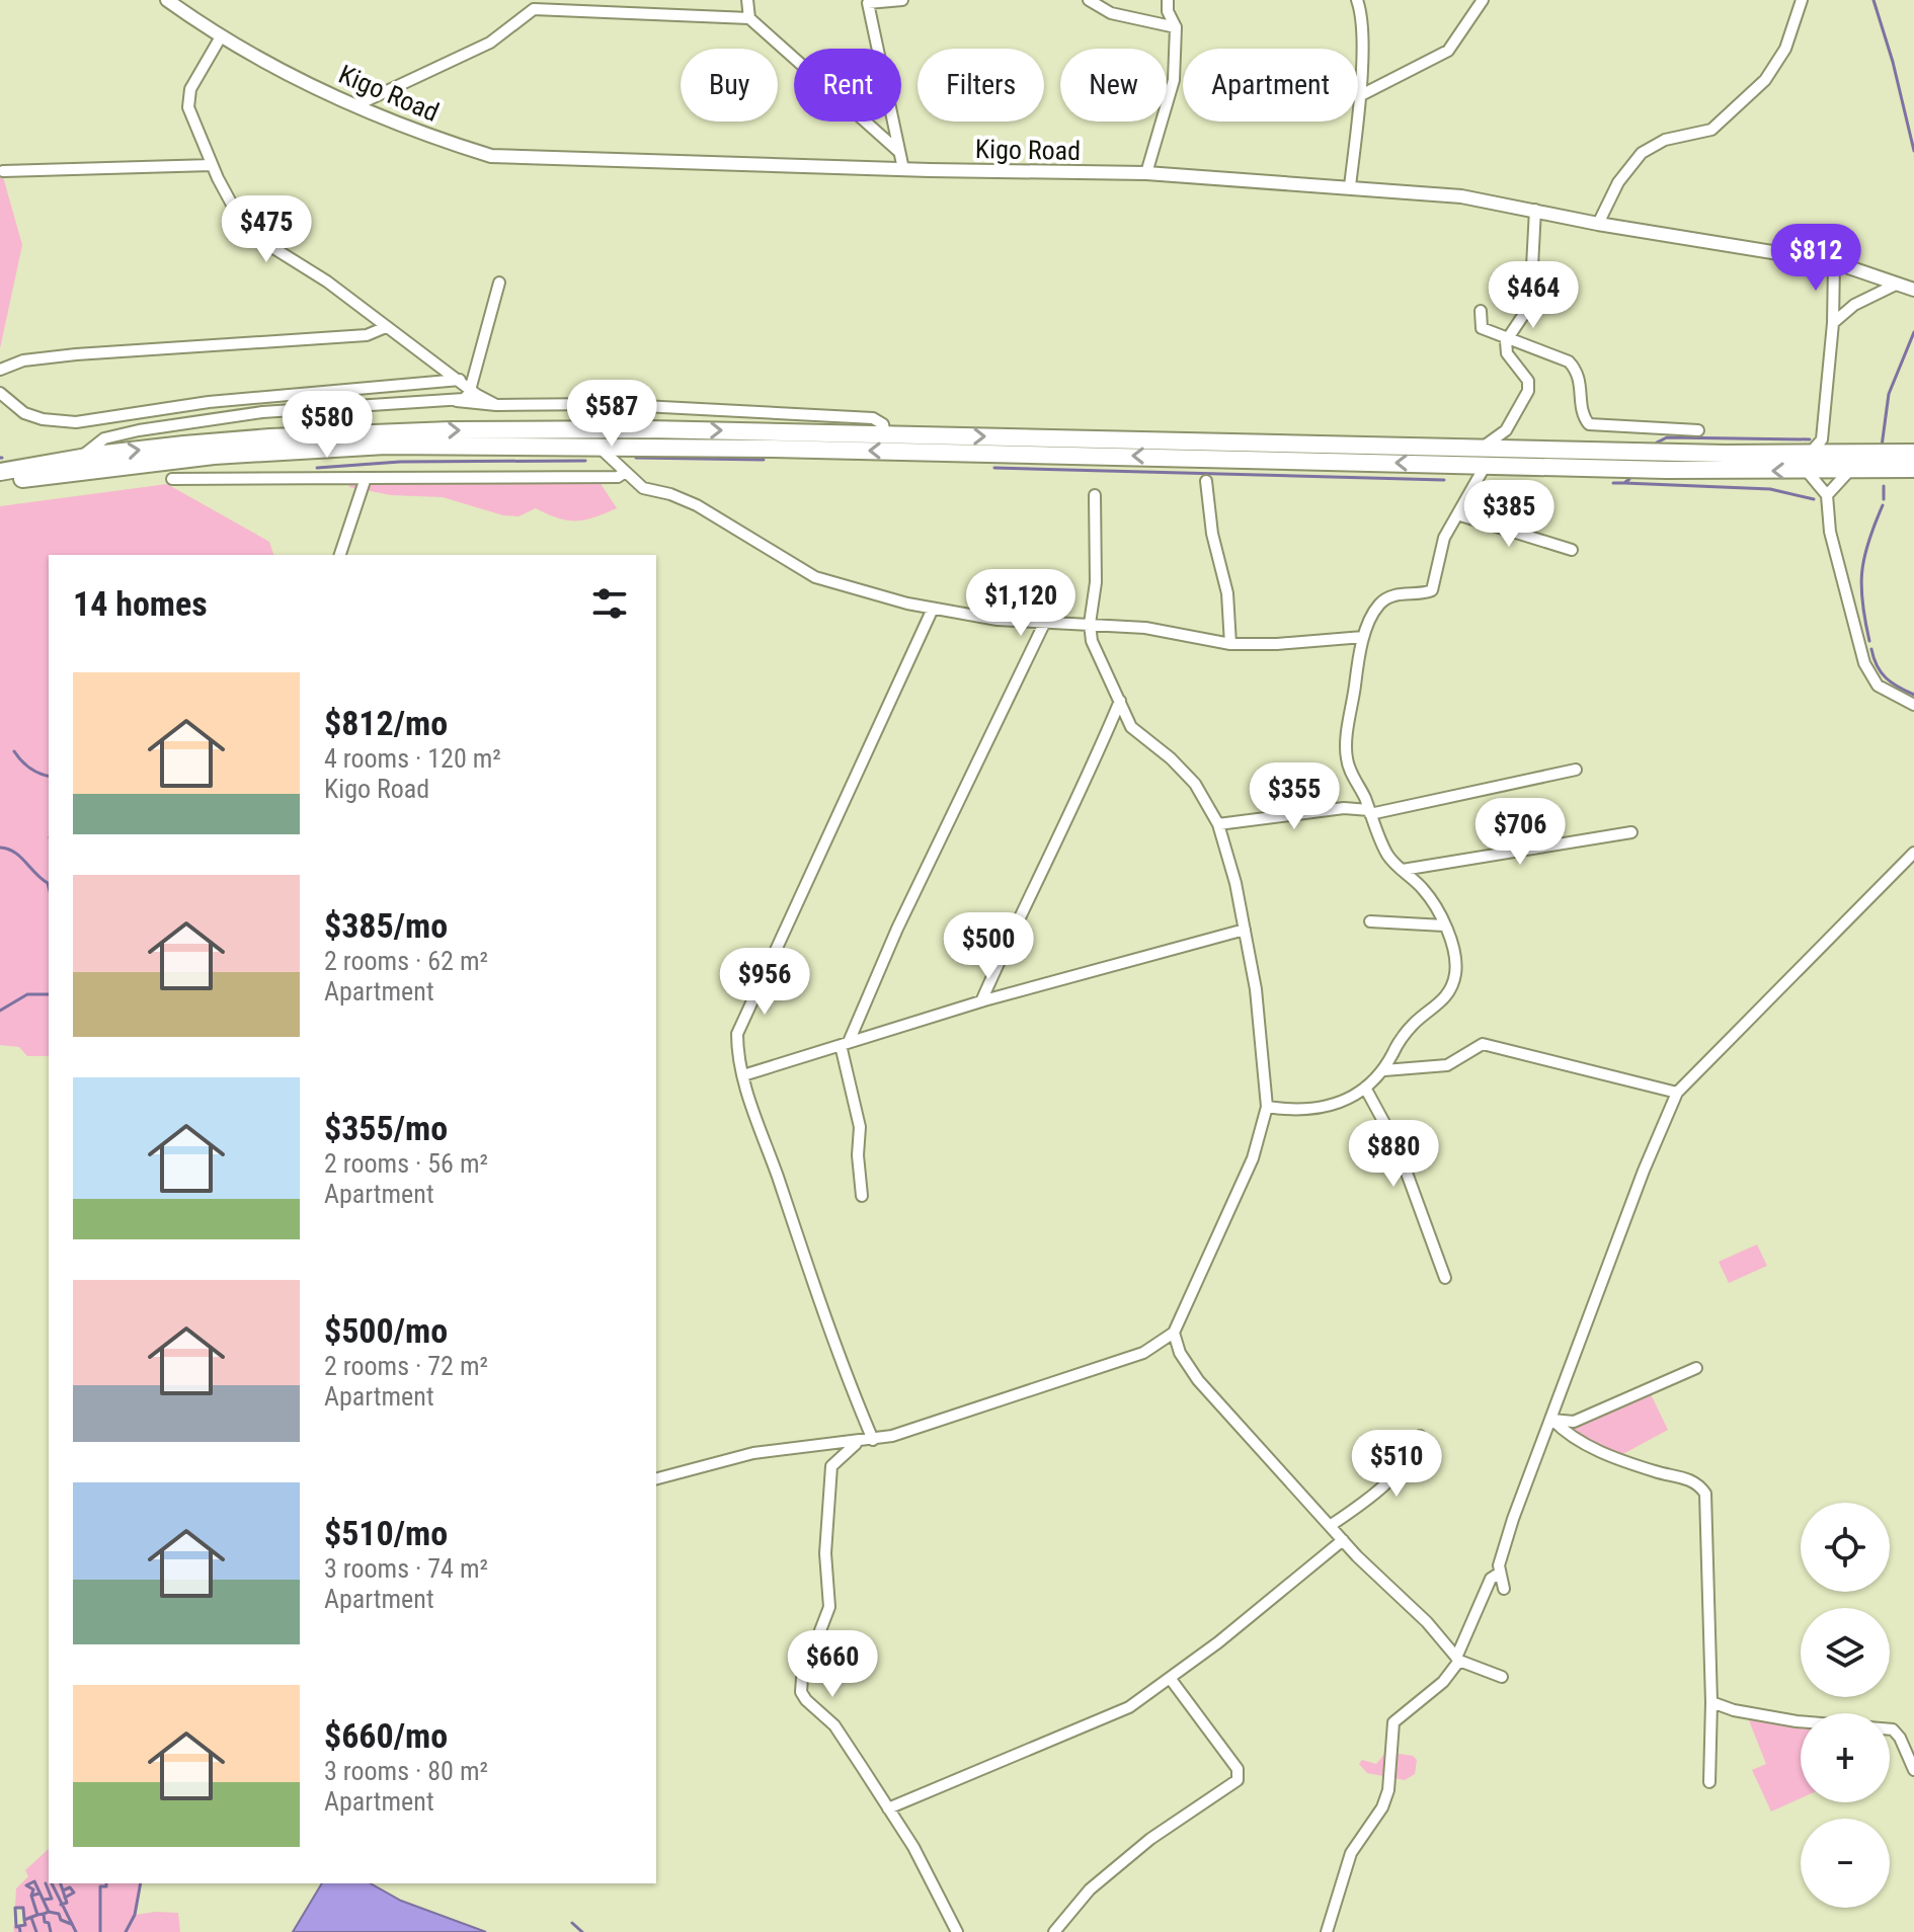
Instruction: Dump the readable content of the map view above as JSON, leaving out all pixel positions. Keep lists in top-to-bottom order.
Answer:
{
  "streets": {
    "street": ["Kigo Road"]
  },
  "page": {
    "chip": [
      "Buy",
      "Rent",
      "Filters",
      "New",
      "Apartment"
    ],
    "price": [
      "$475",
      "$812",
      "$464",
      "$587",
      "$580",
      "$385",
      "$1,120",
      "$355",
      "$706",
      "$500",
      "$956",
      "$880",
      "$510",
      "$660"
    ],
    "heading": "14 homes",
    "list": [
      {
        "name": "$812/mo",
        "note": "4 rooms · 120 m² · Kigo Road"
      },
      {
        "name": "$385/mo",
        "note": "2 rooms · 62 m² · Apartment"
      },
      {
        "name": "$355/mo",
        "note": "2 rooms · 56 m² · Apartment"
      },
      {
        "name": "$500/mo",
        "note": "2 rooms · 72 m² · Apartment"
      },
      {
        "name": "$510/mo",
        "note": "3 rooms · 74 m² · Apartment"
      },
      {
        "name": "$660/mo",
        "note": "3 rooms · 80 m² · Apartment"
      }
    ],
    "map_buttons": ["+", "−"]
  }
}
